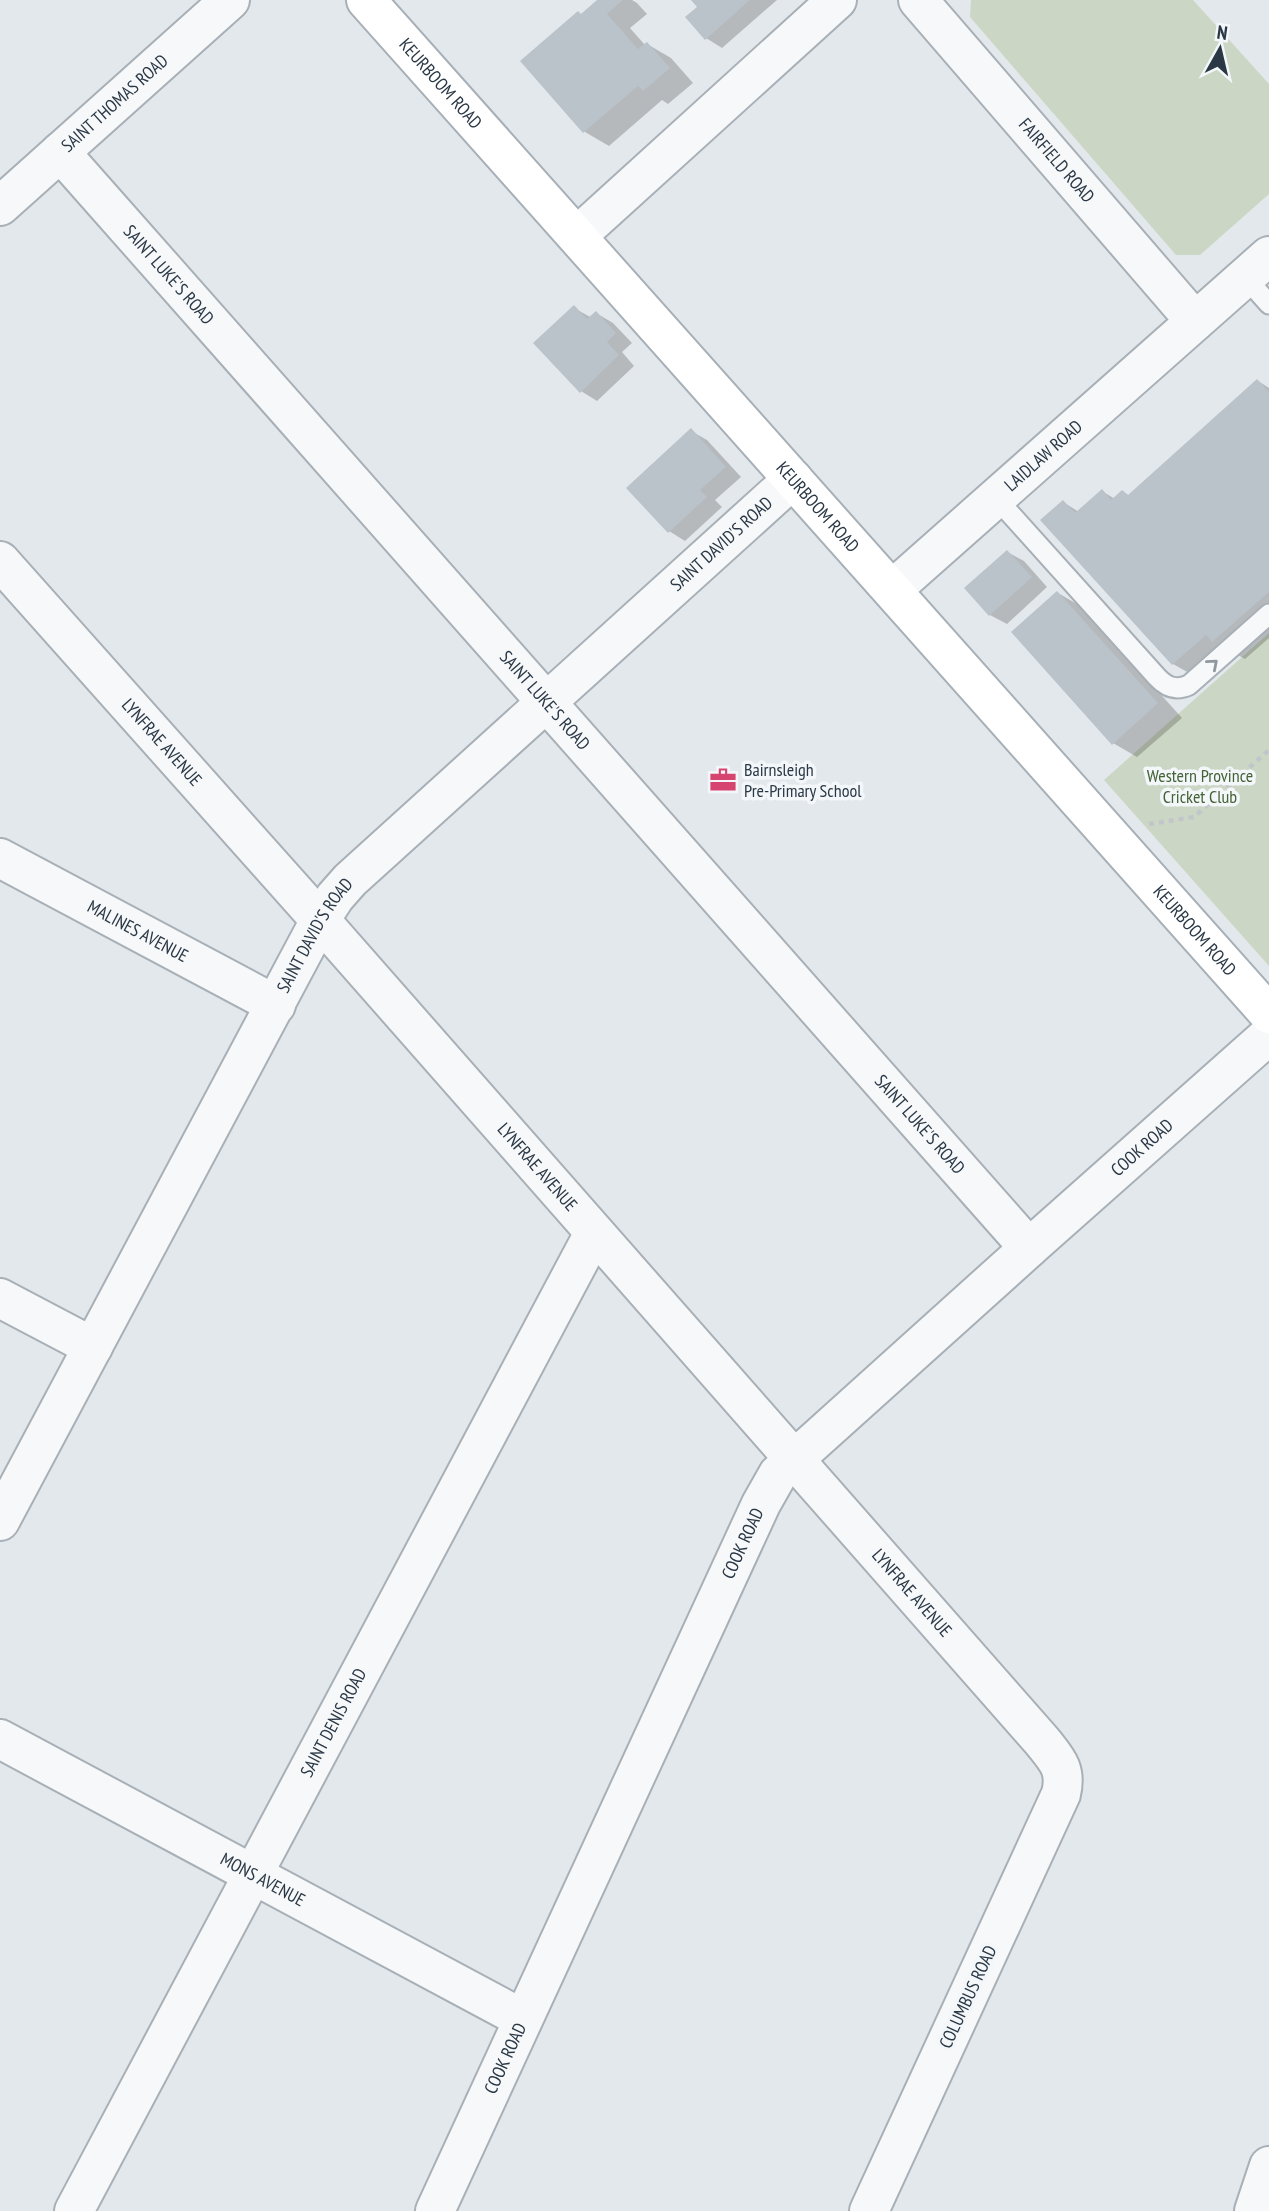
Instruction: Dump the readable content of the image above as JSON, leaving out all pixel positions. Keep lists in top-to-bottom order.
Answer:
{
  "streets": {
    "main road": ["KEURBOOM ROAD"],
    "street": [
      "SAINT THOMAS ROAD",
      "FAIRFIELD ROAD",
      "SAINT LUKE'S ROAD",
      "LAIDLAW ROAD",
      "SAINT DAVID'S ROAD",
      "LYNFRAE AVENUE",
      "MALINES AVENUE",
      "COOK ROAD",
      "SAINT DENIS ROAD",
      "MONS AVENUE",
      "COLUMBUS ROAD"
    ]
  },
  "crossings": [
    ["KEURBOOM ROAD", "LAIDLAW ROAD"],
    ["KEURBOOM ROAD", "SAINT DAVID'S ROAD"],
    ["SAINT THOMAS ROAD", "SAINT LUKE'S ROAD"],
    ["FAIRFIELD ROAD", "LAIDLAW ROAD"],
    ["SAINT LUKE'S ROAD", "SAINT DAVID'S ROAD"],
    ["SAINT LUKE'S ROAD", "COOK ROAD"],
    ["SAINT DAVID'S ROAD", "LYNFRAE AVENUE"],
    ["SAINT DAVID'S ROAD", "MALINES AVENUE"],
    ["LYNFRAE AVENUE", "COOK ROAD"],
    ["LYNFRAE AVENUE", "SAINT DENIS ROAD"],
    ["LYNFRAE AVENUE", "COLUMBUS ROAD"],
    ["COOK ROAD", "MONS AVENUE"],
    ["SAINT DENIS ROAD", "MONS AVENUE"]
  ],
  "parks": ["Western Province Cricket Club"],
  "places": {
    "office": ["Bairnsleigh Pre-Primary School"]
  },
  "north": "top"
}
